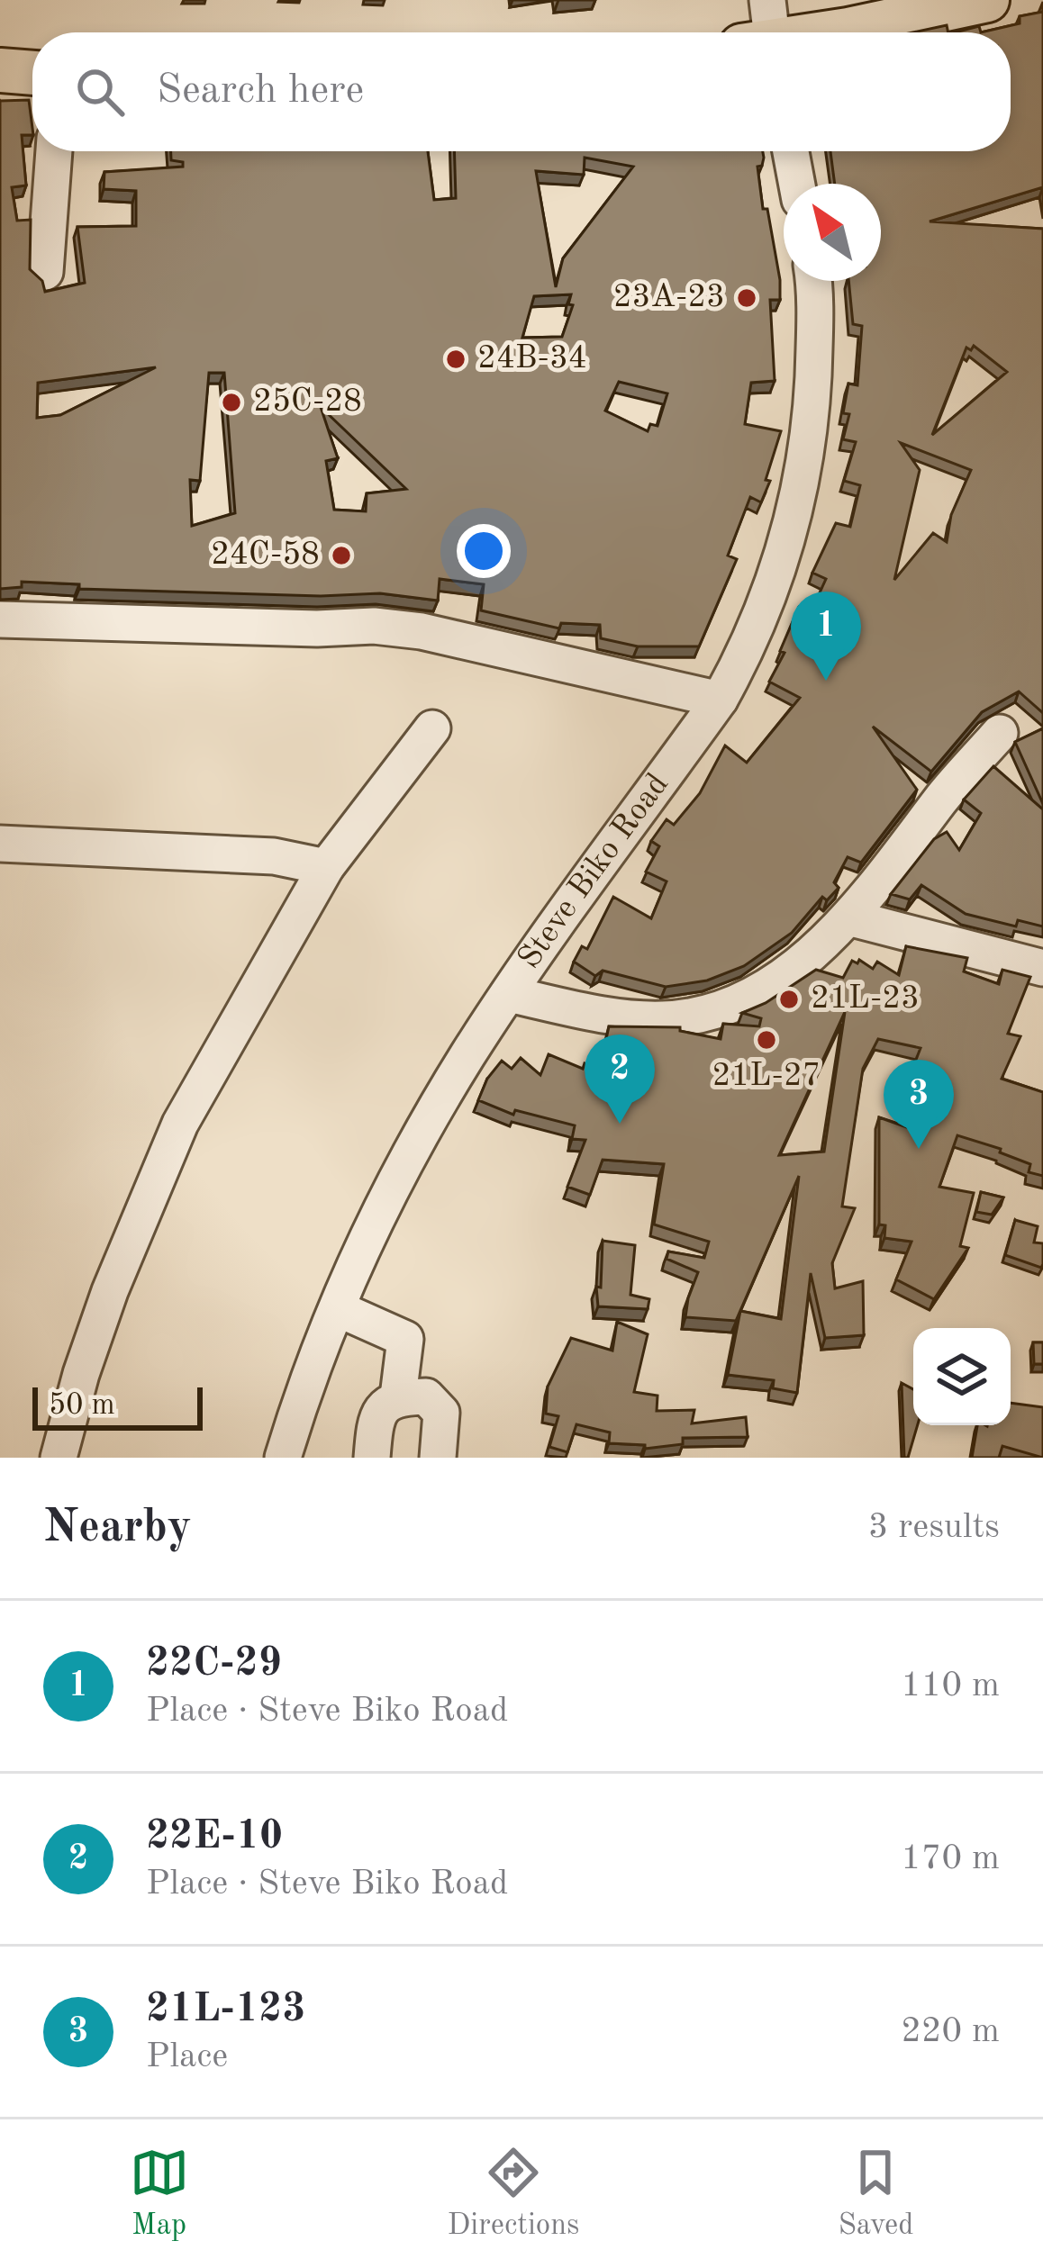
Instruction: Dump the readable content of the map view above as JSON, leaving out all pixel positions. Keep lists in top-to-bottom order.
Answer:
{
  "streets": {
    "street": ["Steve Biko Road"]
  },
  "places": [
    "23A-23",
    "24B-34",
    "25C-28",
    "24C-58",
    "21L-23",
    "21L-27"
  ],
  "scale_bar": "50 m",
  "north": "top left",
  "page": {
    "search": "Search here",
    "pins": ["1", "2", "3"],
    "scale": "50 m",
    "heading": ["Nearby", "3 results"],
    "list": [
      {
        "mark": "1",
        "name": "22C-29",
        "note": "Place · Steve Biko Road",
        "value": "110 m"
      },
      {
        "mark": "2",
        "name": "22E-10",
        "note": "Place · Steve Biko Road",
        "value": "170 m"
      },
      {
        "mark": "3",
        "name": "21L-123",
        "note": "Place",
        "value": "220 m"
      }
    ],
    "nav": ["Map", "Directions", "Saved"]
  }
}
